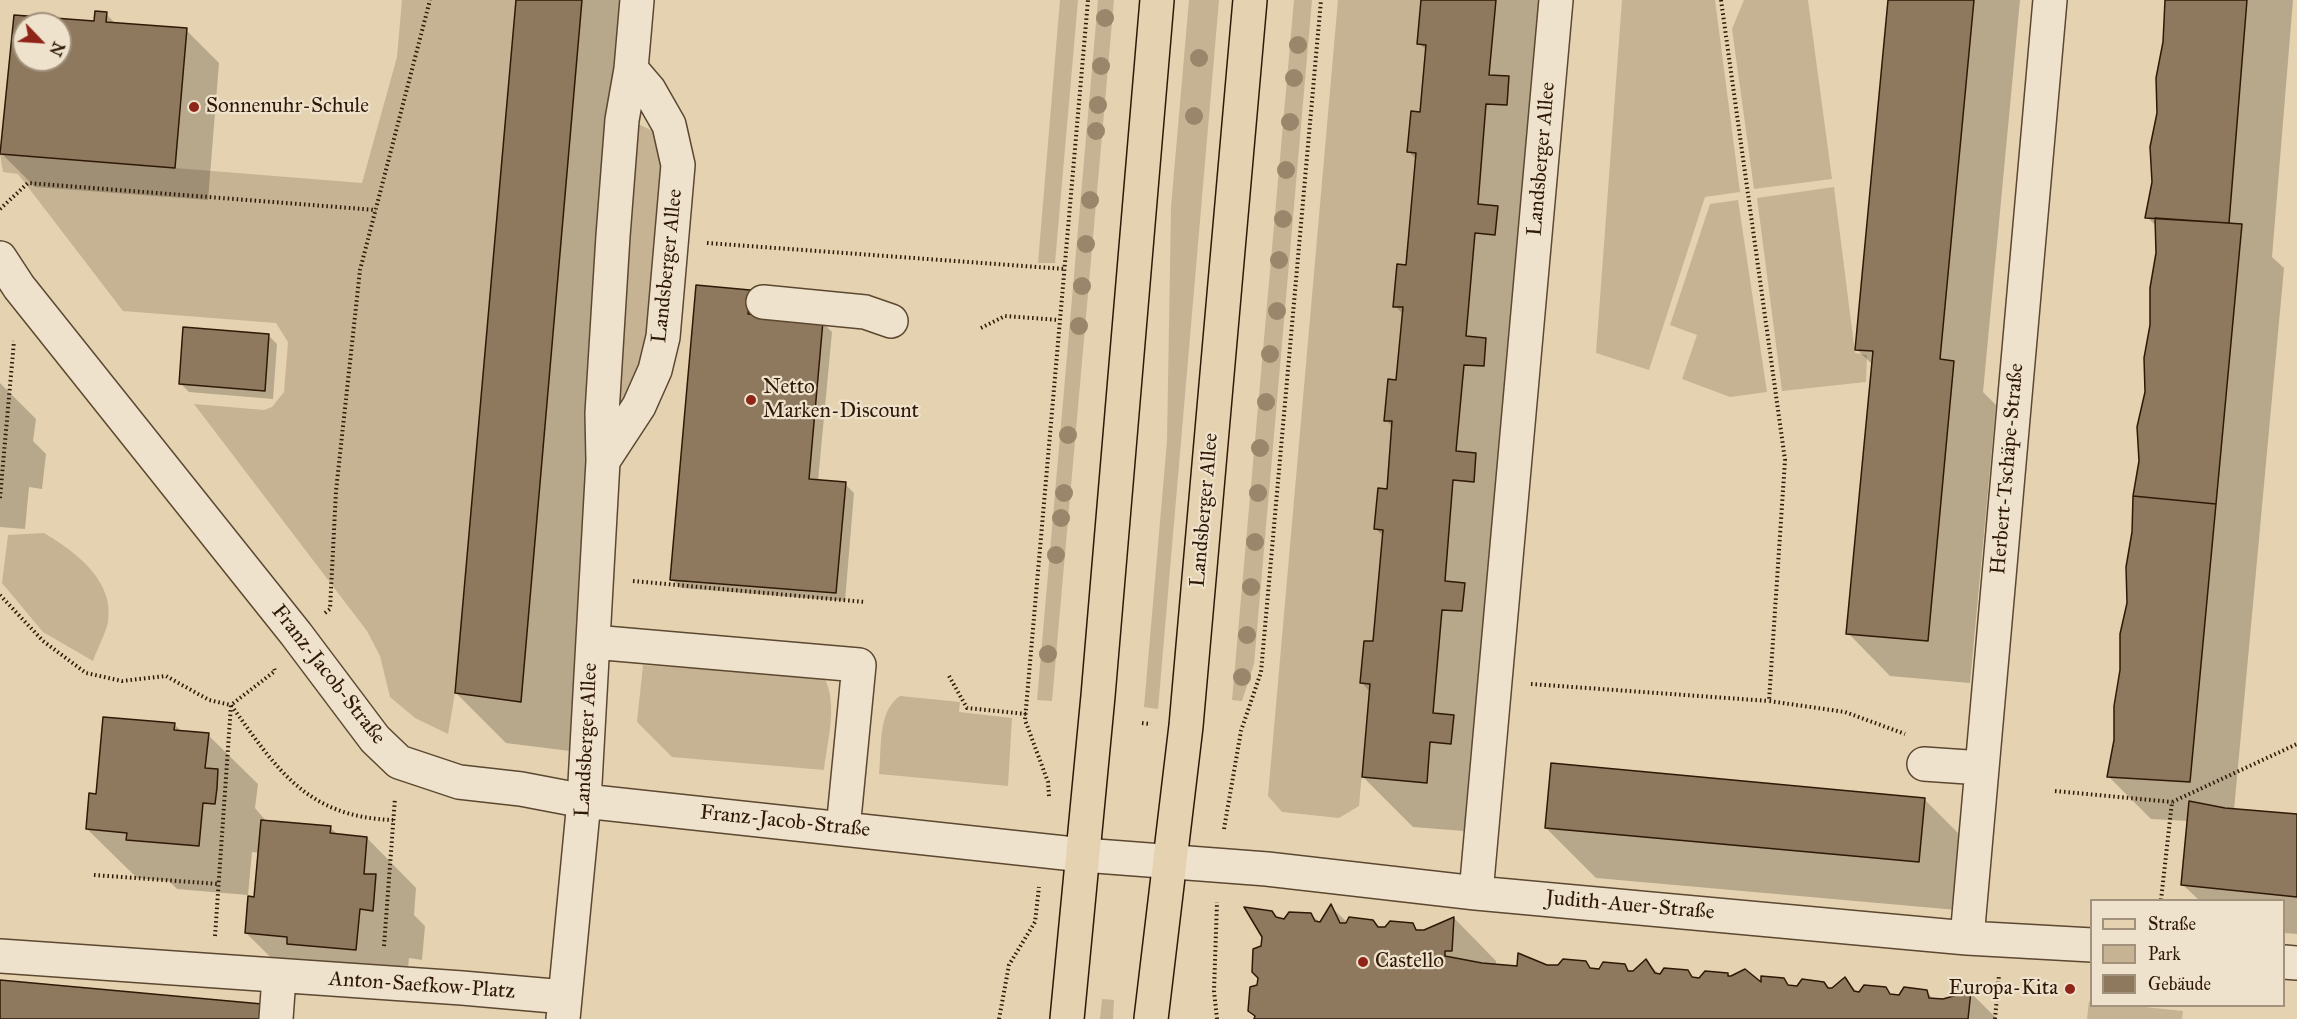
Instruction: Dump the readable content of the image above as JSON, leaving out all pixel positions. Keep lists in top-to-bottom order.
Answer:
{
  "streets": {
    "main road": ["Landsberger Allee"],
    "street": [
      "Herbert-Tschäpe-Straße",
      "Franz-Jacob-Straße",
      "Judith-Auer-Straße",
      "Anton-Saefkow-Platz"
    ]
  },
  "crossings": [
    ["Landsberger Allee", "Franz-Jacob-Straße"],
    ["Landsberger Allee", "Judith-Auer-Straße"],
    ["Landsberger Allee", "Anton-Saefkow-Platz"],
    ["Herbert-Tschäpe-Straße", "Judith-Auer-Straße"],
    ["Franz-Jacob-Straße", "Judith-Auer-Straße"]
  ],
  "places": [
    "Sonnenuhr-Schule",
    "Netto Marken-Discount",
    "Castello",
    "Europa-Kita"
  ],
  "legend": ["Straße", "Park", "Gebäude"],
  "north": "bottom right"
}
